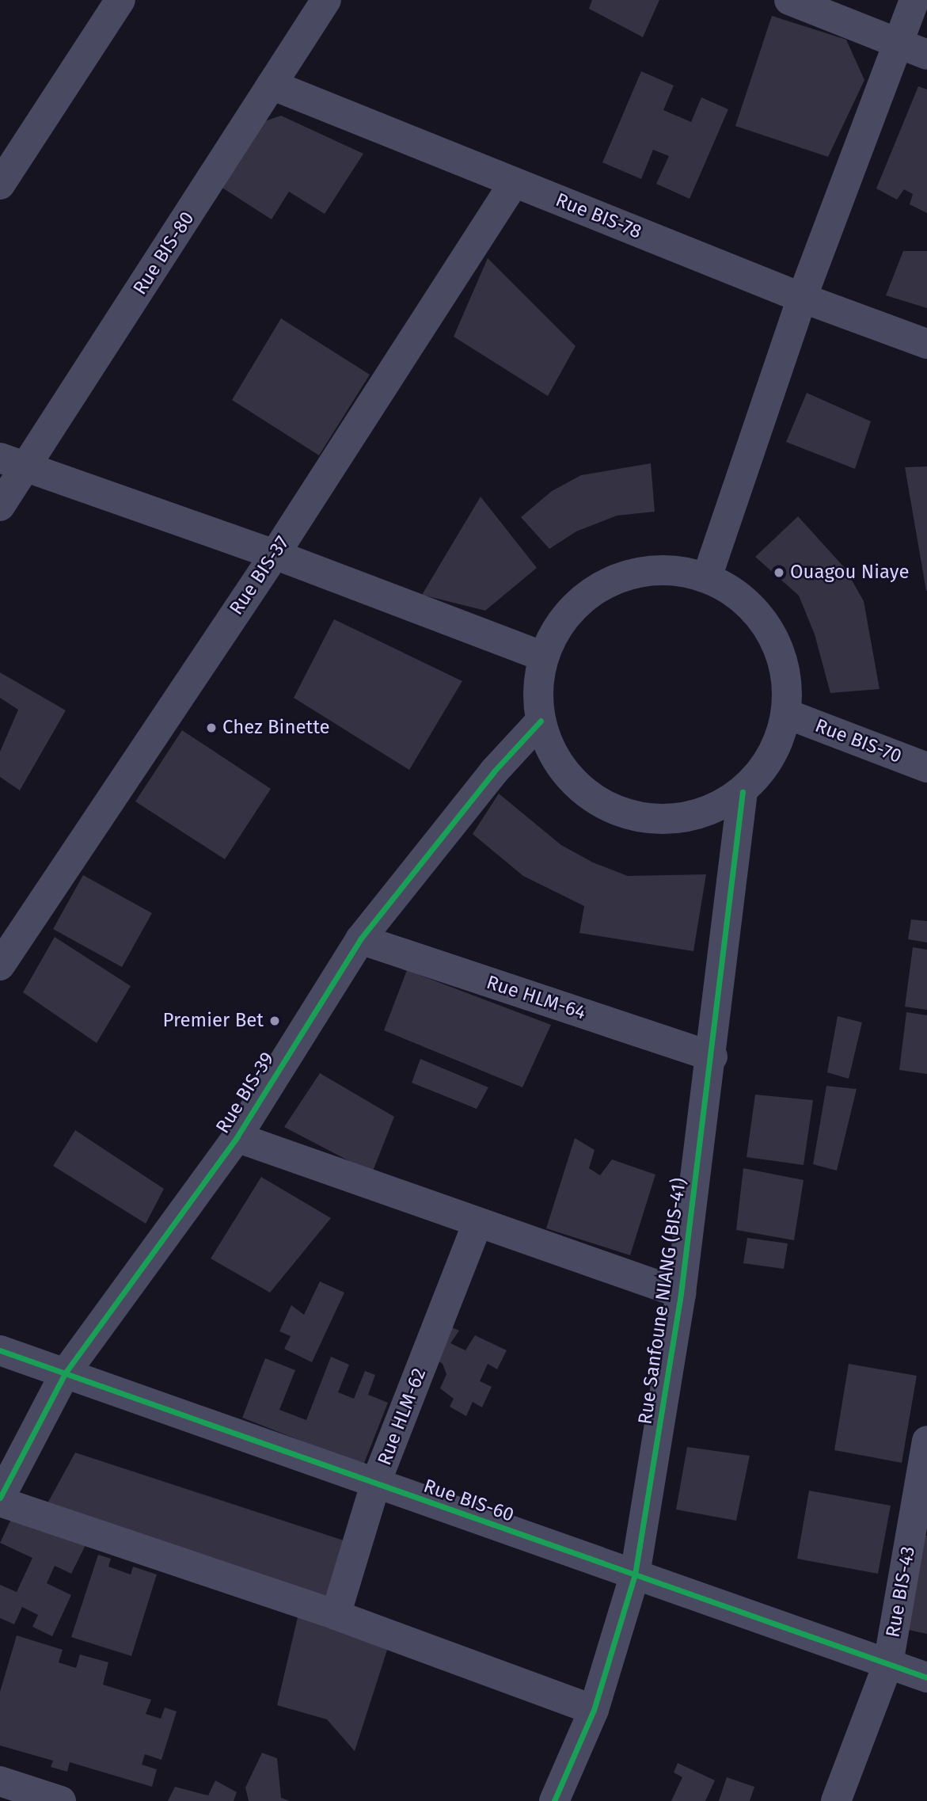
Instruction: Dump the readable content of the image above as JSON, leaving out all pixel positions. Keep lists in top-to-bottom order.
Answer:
{
  "streets": {
    "street": [
      "Rue BIS-78",
      "Rue BIS-80",
      "Rue BIS-37",
      "Rue BIS-70",
      "Rue HLM-64",
      "Rue BIS-39",
      "Rue Sanfoune NIANG (BIS-41)",
      "Rue HLM-62",
      "Rue BIS-60",
      "Rue BIS-43"
    ]
  },
  "crossings": [
    ["Rue BIS-78", "Rue BIS-80"],
    ["Rue BIS-78", "Rue BIS-37"],
    ["Rue HLM-64", "Rue BIS-39"],
    ["Rue HLM-64", "Rue Sanfoune NIANG (BIS-41)"],
    ["Rue BIS-39", "Rue BIS-60"],
    ["Rue Sanfoune NIANG (BIS-41)", "Rue BIS-60"],
    ["Rue HLM-62", "Rue BIS-60"],
    ["Rue BIS-60", "Rue BIS-43"]
  ],
  "places": ["Ouagou Niaye", "Chez Binette", "Premier Bet"]
}
